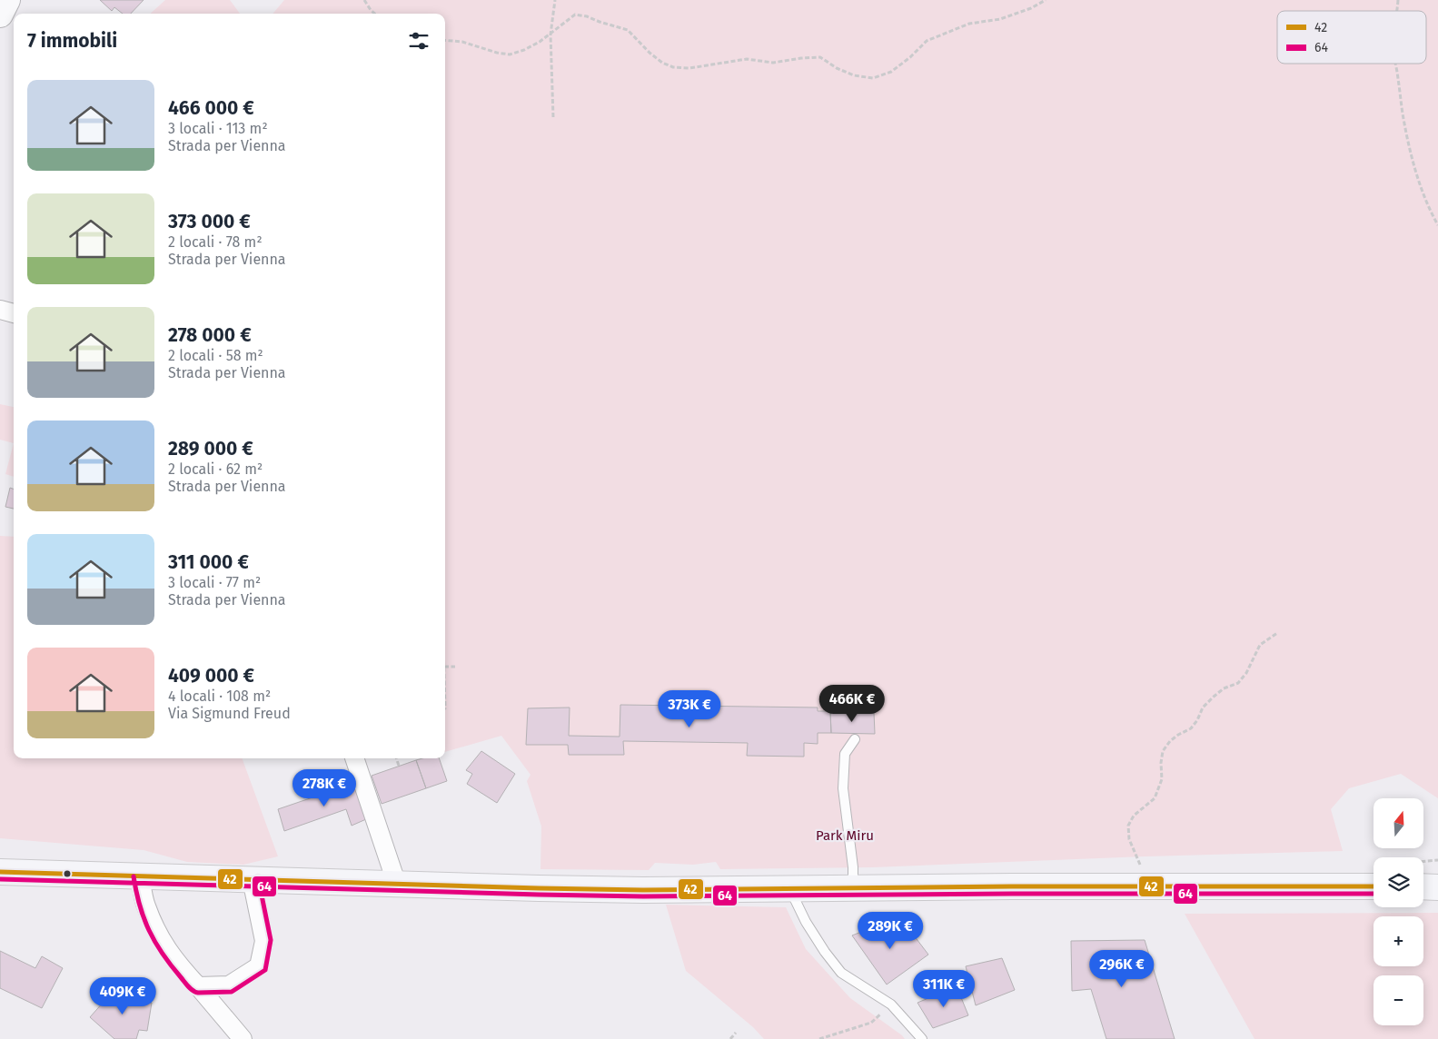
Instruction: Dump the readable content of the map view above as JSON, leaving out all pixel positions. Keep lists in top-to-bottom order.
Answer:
{
  "parks": ["Park Miru"],
  "lines": ["transit line 42", "transit line 64"],
  "legend": ["42", "64"],
  "north": "top",
  "page": {
    "heading": "7 immobili",
    "list": [
      {
        "name": "466 000 €",
        "note": "3 locali · 113 m² · Strada per Vienna"
      },
      {
        "name": "373 000 €",
        "note": "2 locali · 78 m² · Strada per Vienna"
      },
      {
        "name": "278 000 €",
        "note": "2 locali · 58 m² · Strada per Vienna"
      },
      {
        "name": "289 000 €",
        "note": "2 locali · 62 m² · Strada per Vienna"
      },
      {
        "name": "311 000 €",
        "note": "3 locali · 77 m² · Strada per Vienna"
      },
      {
        "name": "409 000 €",
        "note": "4 locali · 108 m² · Via Sigmund Freud"
      }
    ],
    "price": [
      "466K €",
      "373K €",
      "278K €",
      "289K €",
      "296K €",
      "311K €",
      "409K €"
    ],
    "map_buttons": ["+", "−"]
  }
}
